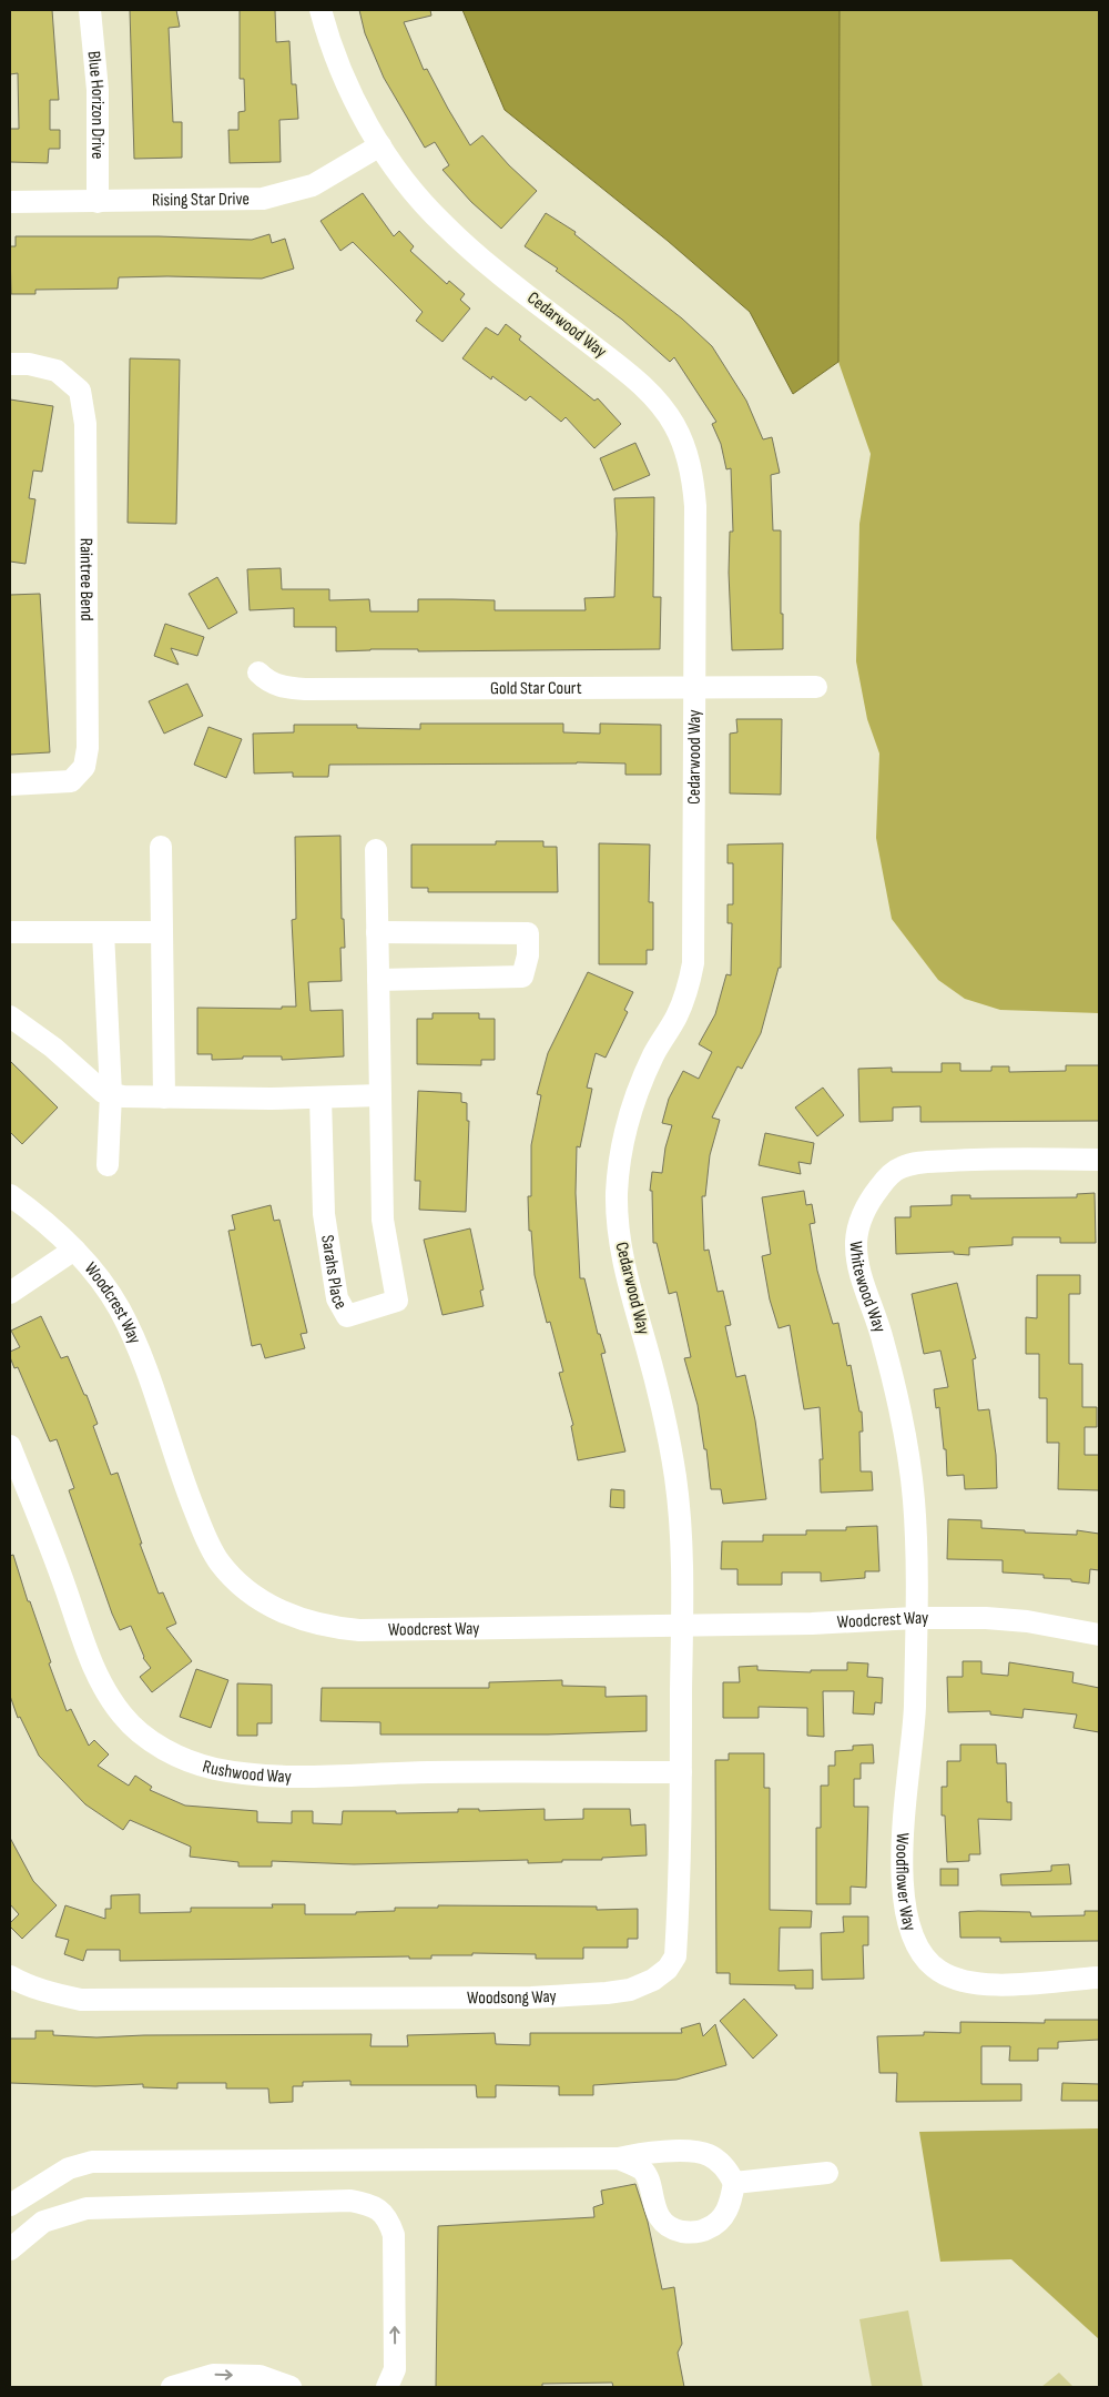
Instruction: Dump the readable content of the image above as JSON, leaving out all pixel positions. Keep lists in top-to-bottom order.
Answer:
{
  "streets": {
    "street": [
      "Blue Horizon Drive",
      "Rising Star Drive",
      "Cedarwood Way",
      "Raintree Bend",
      "Gold Star Court",
      "Sarahs Place",
      "Whitewood Way",
      "Woodcrest Way",
      "Rushwood Way",
      "Woodflower Way",
      "Woodsong Way"
    ]
  },
  "crossings": [
    ["Blue Horizon Drive", "Rising Star Drive"],
    ["Rising Star Drive", "Cedarwood Way"],
    ["Cedarwood Way", "Gold Star Court"],
    ["Cedarwood Way", "Woodcrest Way"],
    ["Cedarwood Way", "Woodsong Way"],
    ["Whitewood Way", "Woodcrest Way"],
    ["Whitewood Way", "Woodflower Way"],
    ["Woodcrest Way", "Woodflower Way"],
    ["Woodcrest Way", "Woodsong Way"],
    ["Rushwood Way", "Woodsong Way"]
  ]
}
